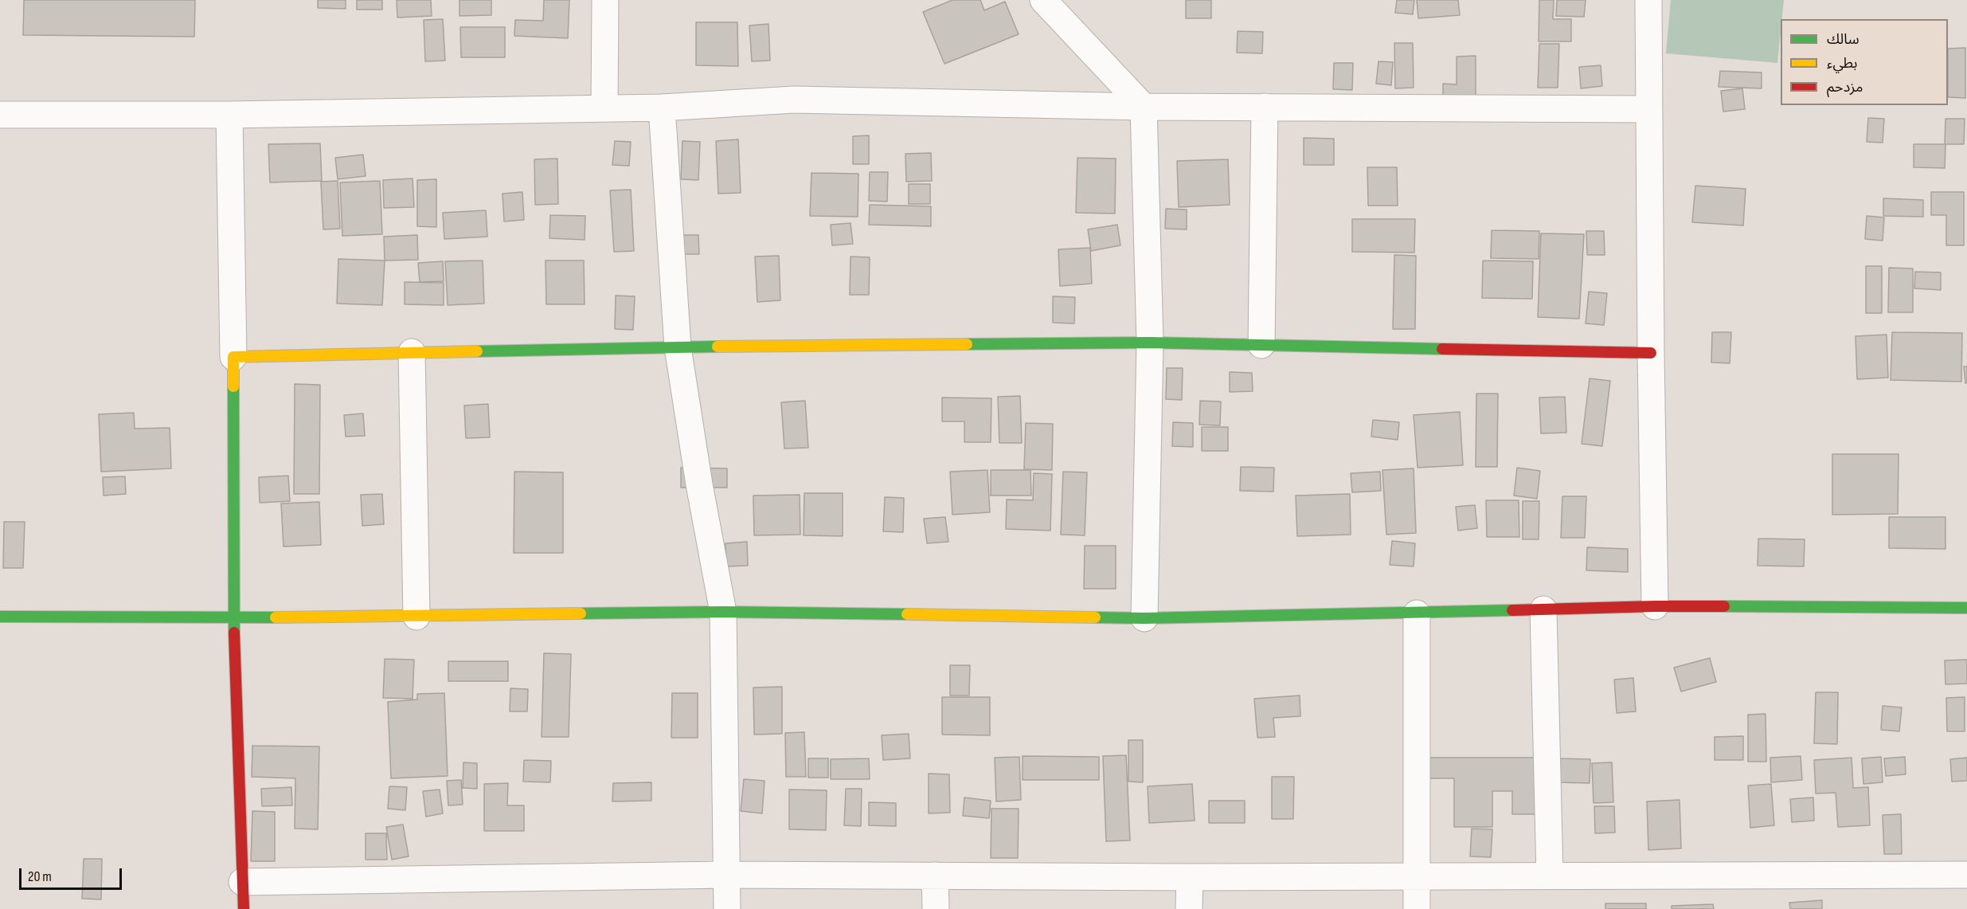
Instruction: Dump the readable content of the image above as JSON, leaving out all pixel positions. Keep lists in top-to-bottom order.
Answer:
{
  "legend": ["سالك", "بطيء", "مزدحم"],
  "scale_bar": "20 m"
}
